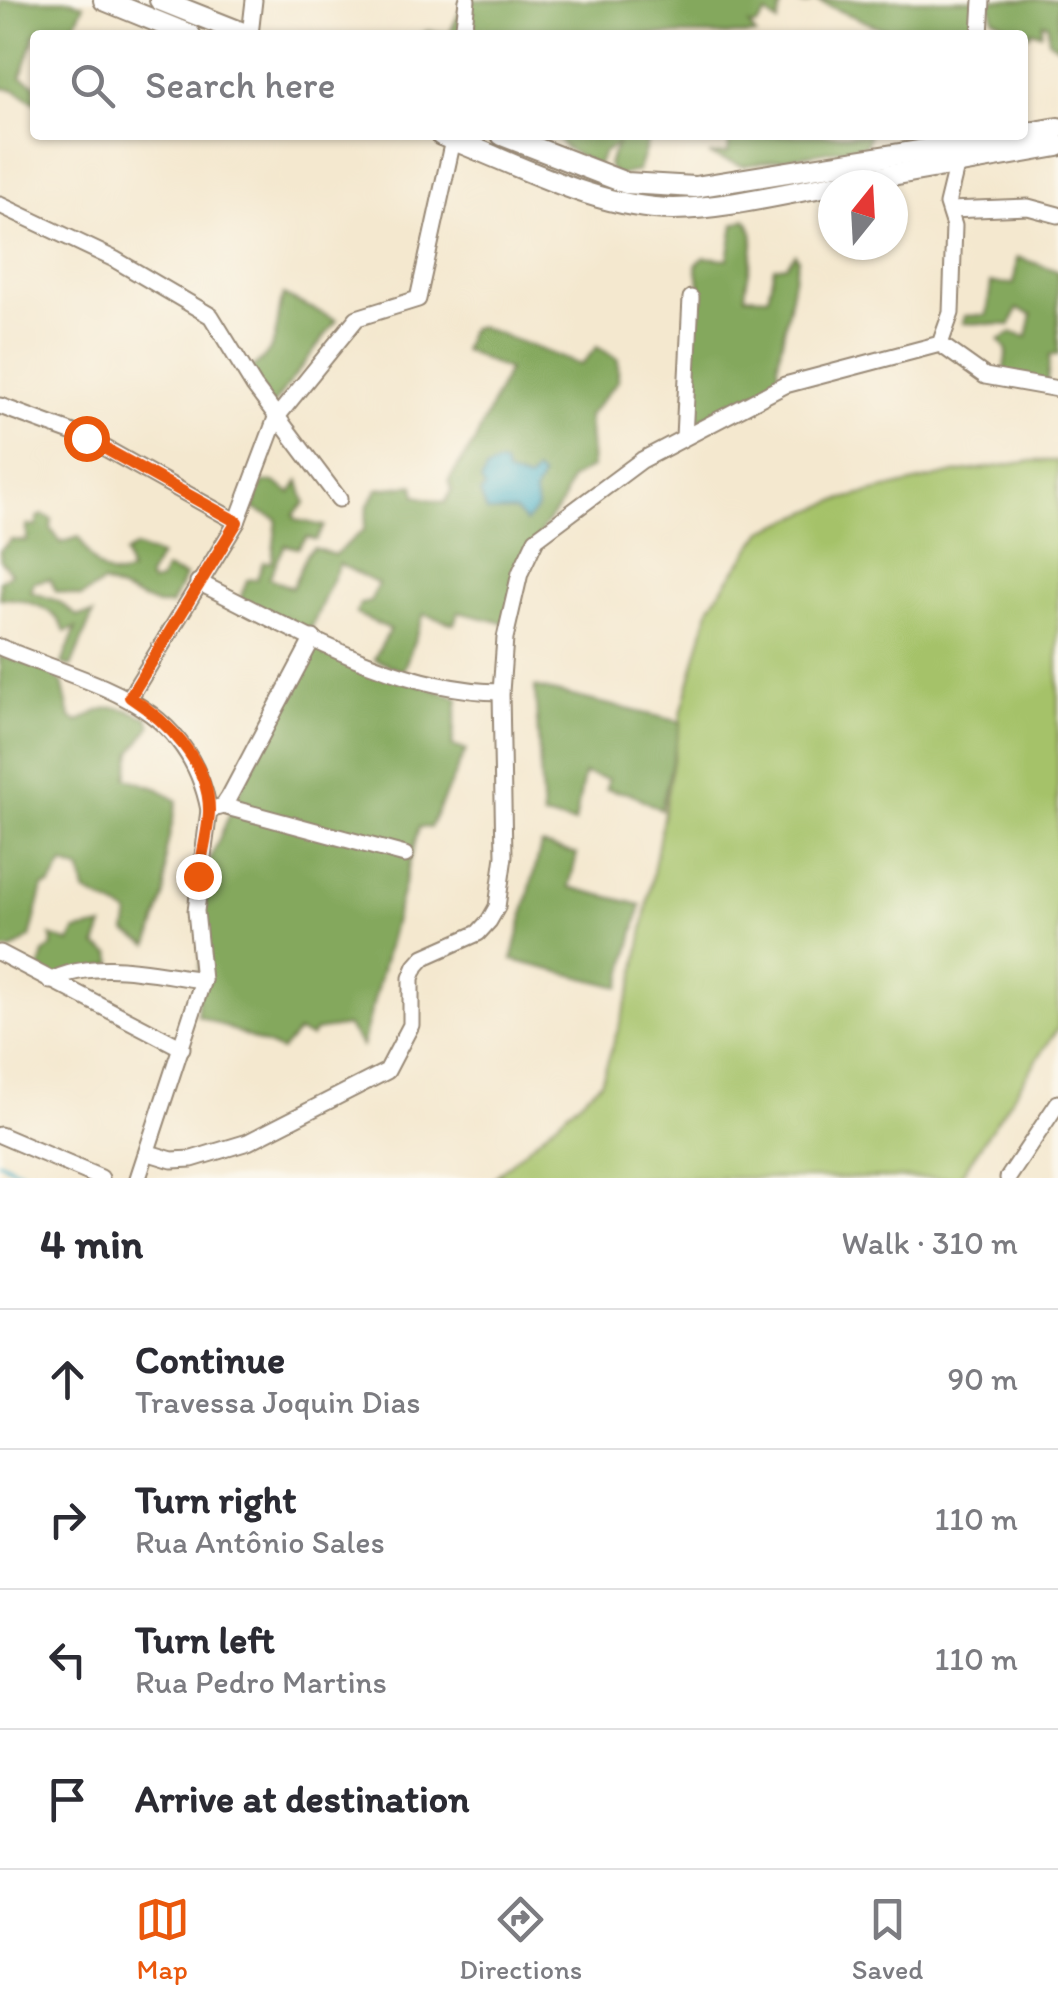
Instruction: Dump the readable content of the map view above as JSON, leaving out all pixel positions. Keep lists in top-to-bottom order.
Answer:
{
  "north": "top",
  "page": {
    "search": "Search here",
    "heading": ["4 min", "Walk · 310 m"],
    "list": [
      ["Continue", "Travessa Joquin Dias", "90 m"],
      ["Turn right", "Rua Antônio Sales", "110 m"],
      ["Turn left", "Rua Pedro Martins", "110 m"],
      "Arrive at destination"
    ],
    "nav": ["Map", "Directions", "Saved"]
  }
}
